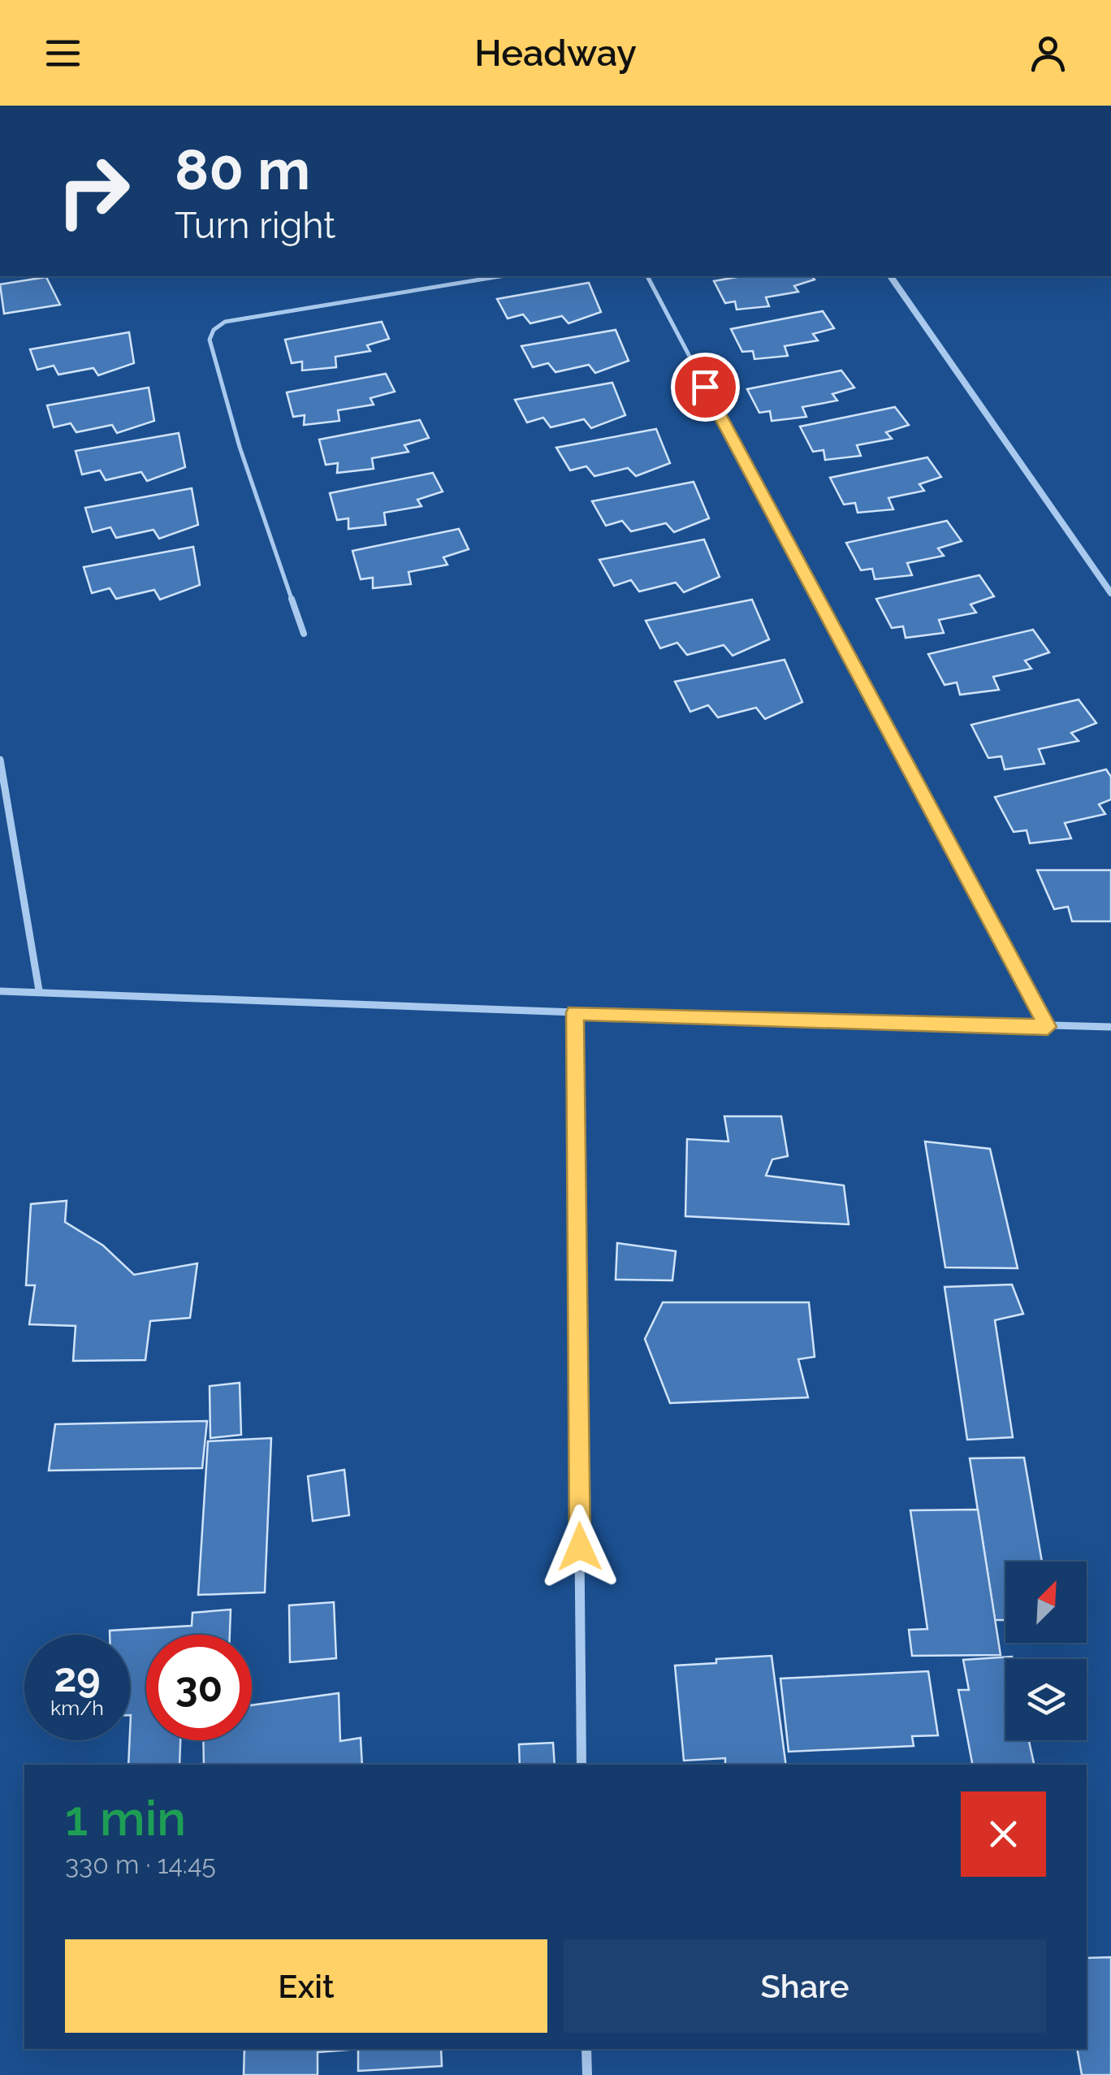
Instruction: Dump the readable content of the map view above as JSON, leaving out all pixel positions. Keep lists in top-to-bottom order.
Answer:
{
  "north": "top right",
  "page": {
    "header": "Headway",
    "turn": ["80 m", "Turn right"],
    "speed": "29 km/h",
    "limit": "30",
    "heading": ["1 min", "330 m · 14:45"],
    "buttons": ["Exit", "Share"]
  }
}
